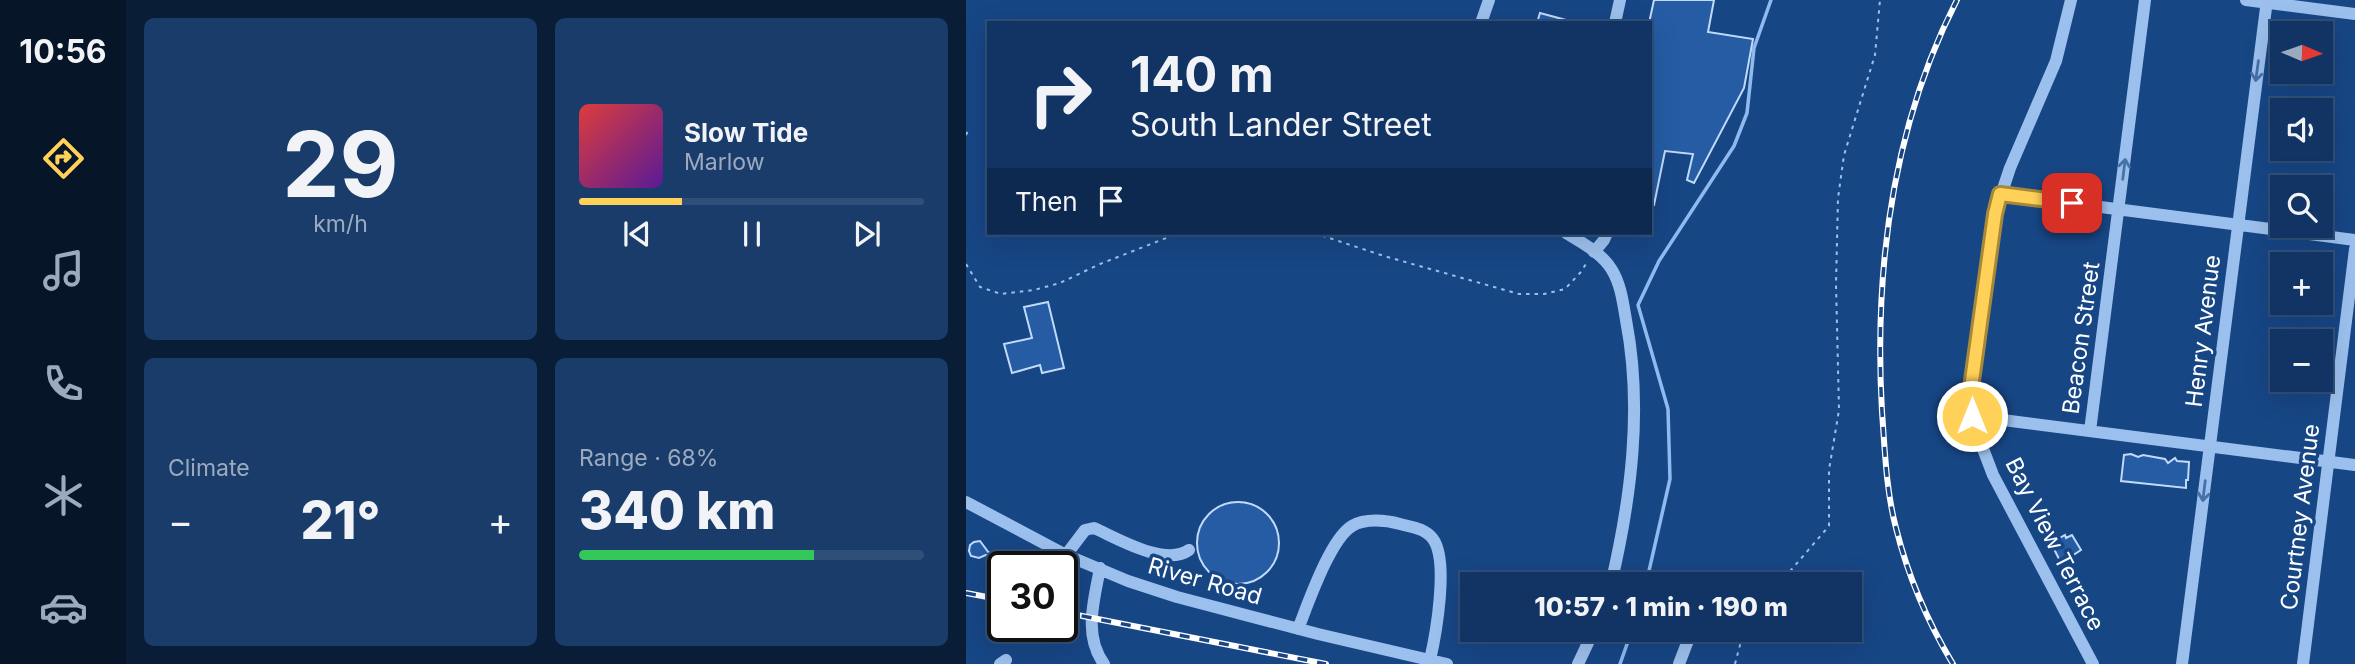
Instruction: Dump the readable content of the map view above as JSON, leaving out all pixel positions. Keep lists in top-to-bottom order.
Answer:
{
  "streets": {
    "street": [
      "Henry Avenue",
      "Beacon Street",
      "Courtney Avenue",
      "Bay View Terrace",
      "River Road"
    ]
  },
  "one_way": ["Henry Avenue", "Beacon Street"],
  "north": "right",
  "page": {
    "tabs": "10:56",
    "tile": [
      ["29", "km/h"],
      "Climate",
      ["Range · 68%", "340 km"]
    ],
    "map_buttons": ["+", "−"],
    "turn": ["140 m", "South Lander Street"],
    "song": ["Slow Tide", "Marlow"],
    "then": "Then",
    "heat": ["−", "21°", "+"],
    "limit": "30",
    "trip": "10:57 · 1 min · 190 m"
  }
}
